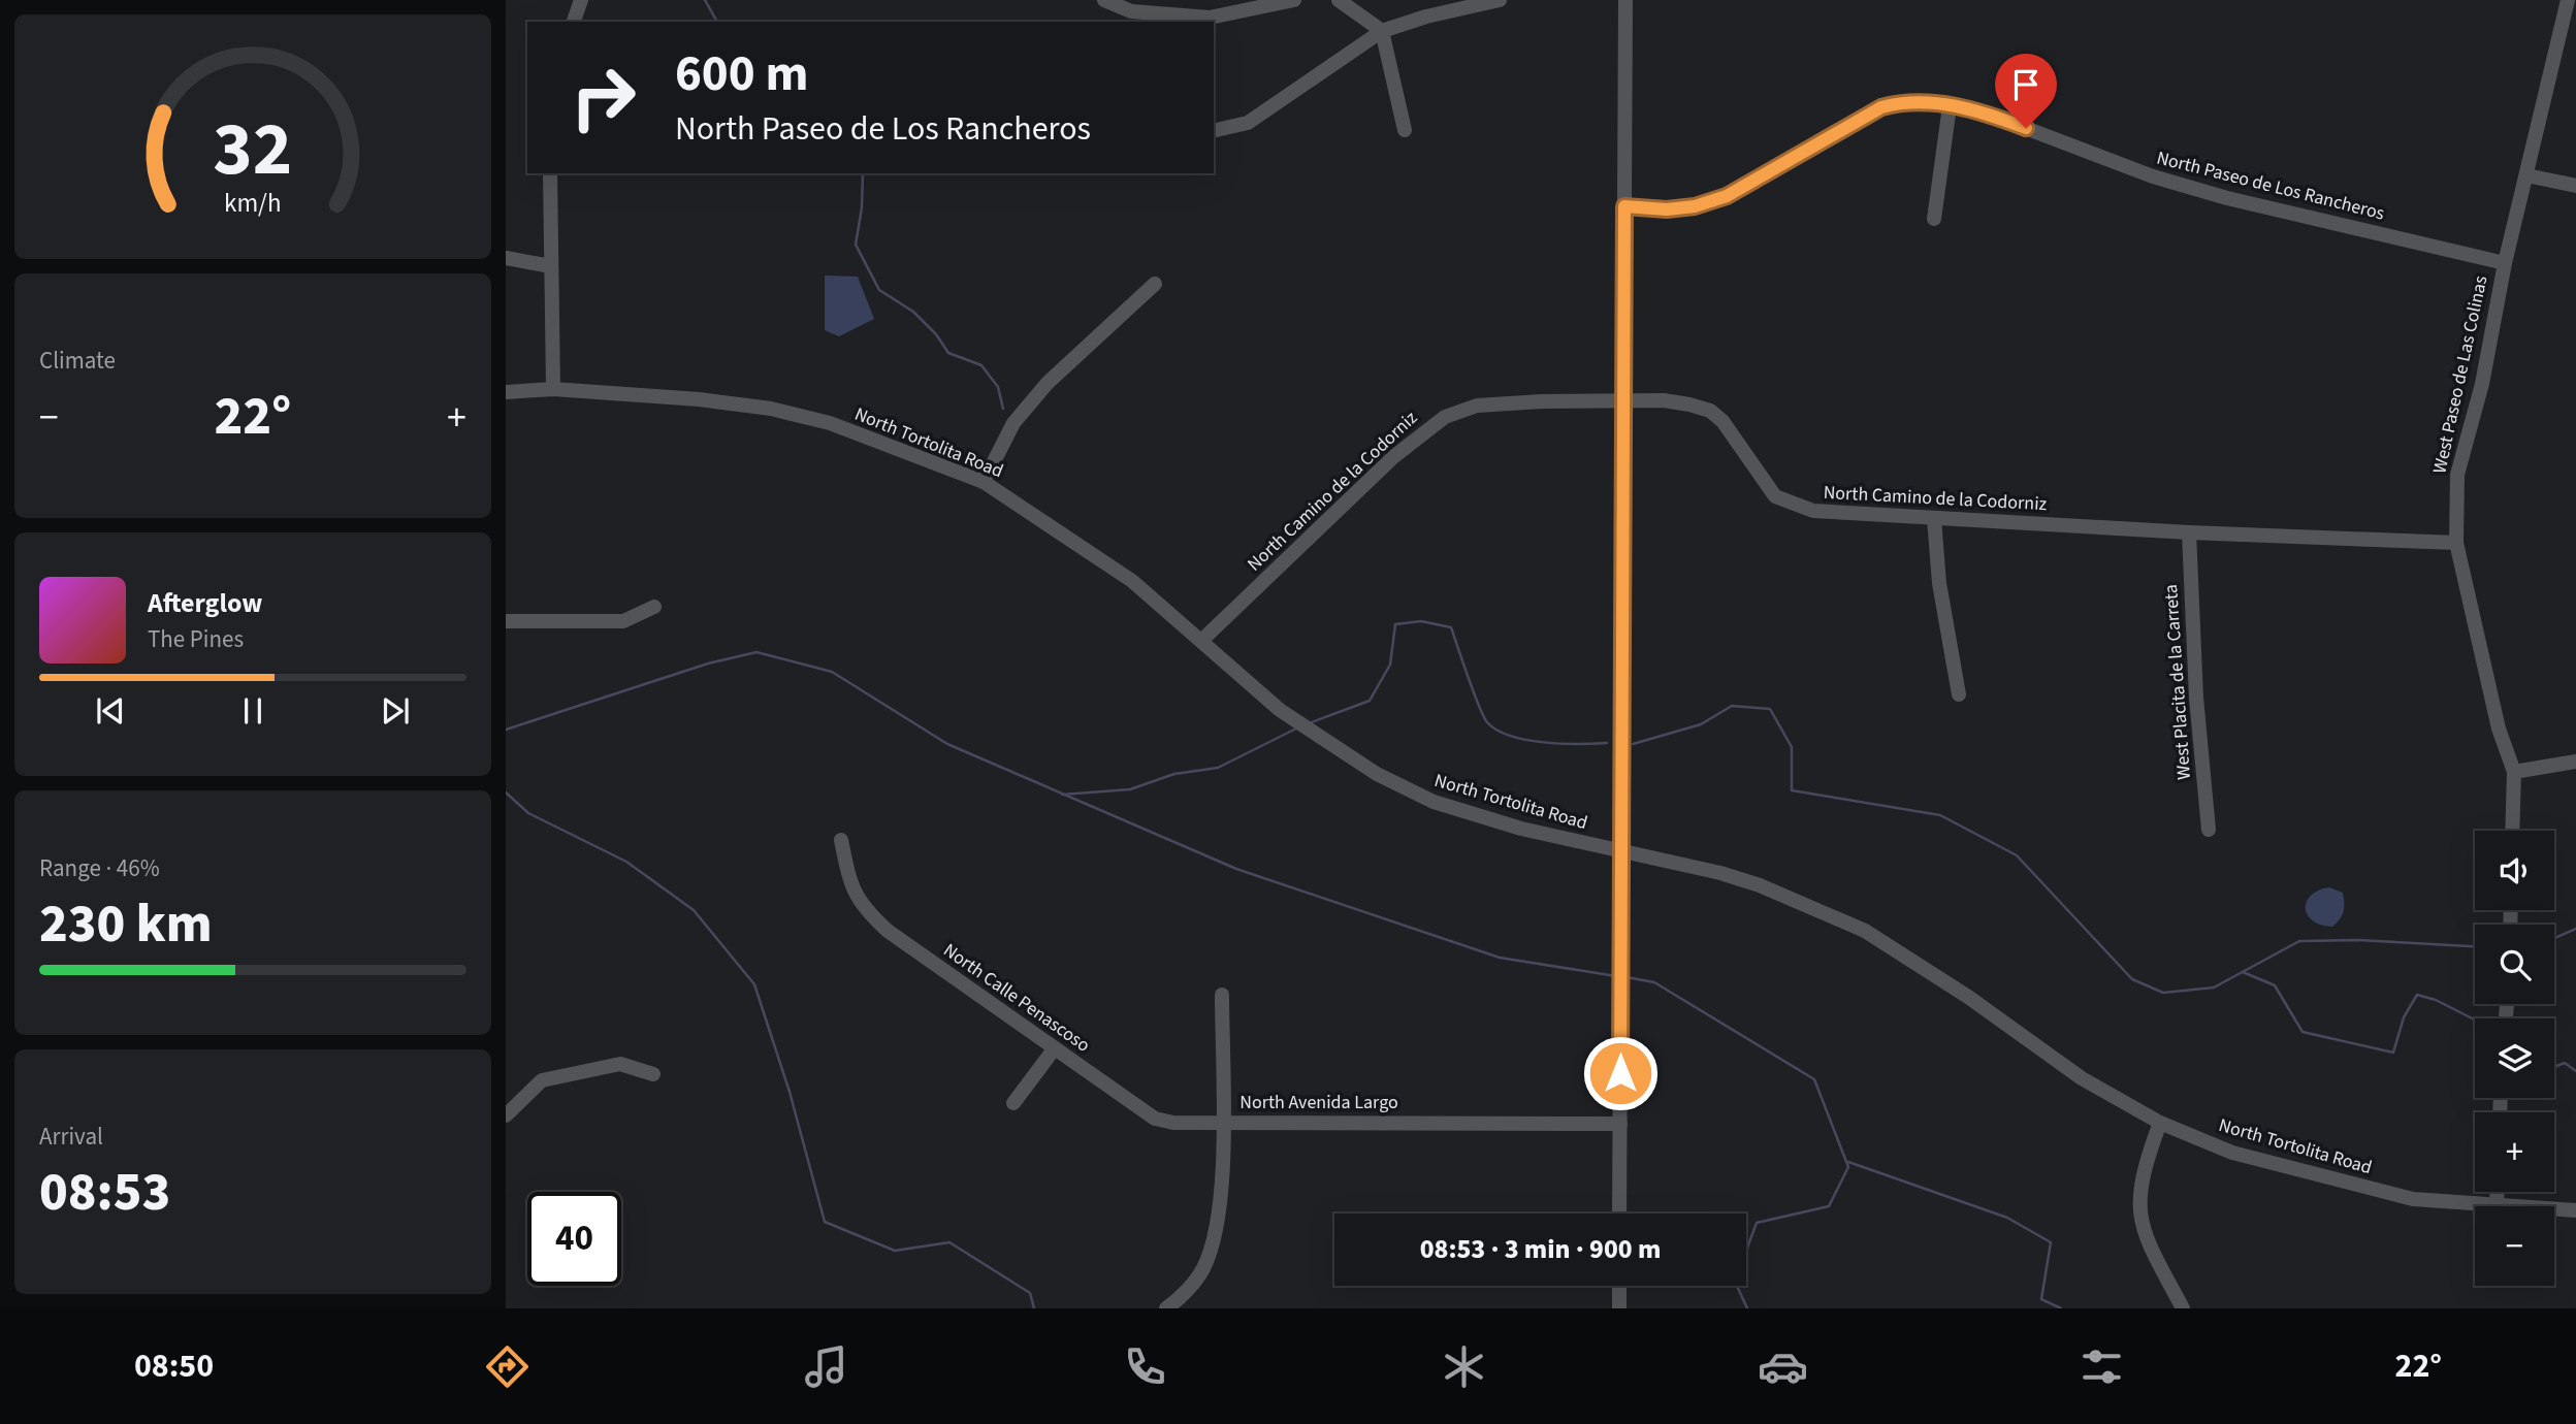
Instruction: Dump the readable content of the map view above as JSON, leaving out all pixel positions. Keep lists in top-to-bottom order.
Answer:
{
  "streets": {
    "street": [
      "North Paseo de Los Rancheros",
      "West Paseo de Las Colinas",
      "North Tortolita Road",
      "North Camino de la Codorniz",
      "West Placita de la Carreta",
      "North Calle Penascoso",
      "North Avenida Largo"
    ]
  },
  "crossings": [
    ["North Paseo de Los Rancheros", "West Paseo de Las Colinas"],
    ["West Paseo de Las Colinas", "North Camino de la Codorniz"],
    ["North Tortolita Road", "North Camino de la Codorniz"],
    ["North Camino de la Codorniz", "West Placita de la Carreta"],
    ["North Calle Penascoso", "North Avenida Largo"]
  ],
  "page": {
    "turn": ["600 m", "North Paseo de Los Rancheros"],
    "tile": [
      "Climate",
      ["Range · 46%", "230 km"],
      ["Arrival", "08:53"]
    ],
    "heat": ["−", "22°", "+"],
    "song": ["Afterglow", "The Pines"],
    "map_buttons": ["+", "−"],
    "limit": "40",
    "trip": "08:53 · 3 min · 900 m",
    "tabs": ["08:50", "22°"],
    "gauge": ["32", "km/h"]
  }
}
